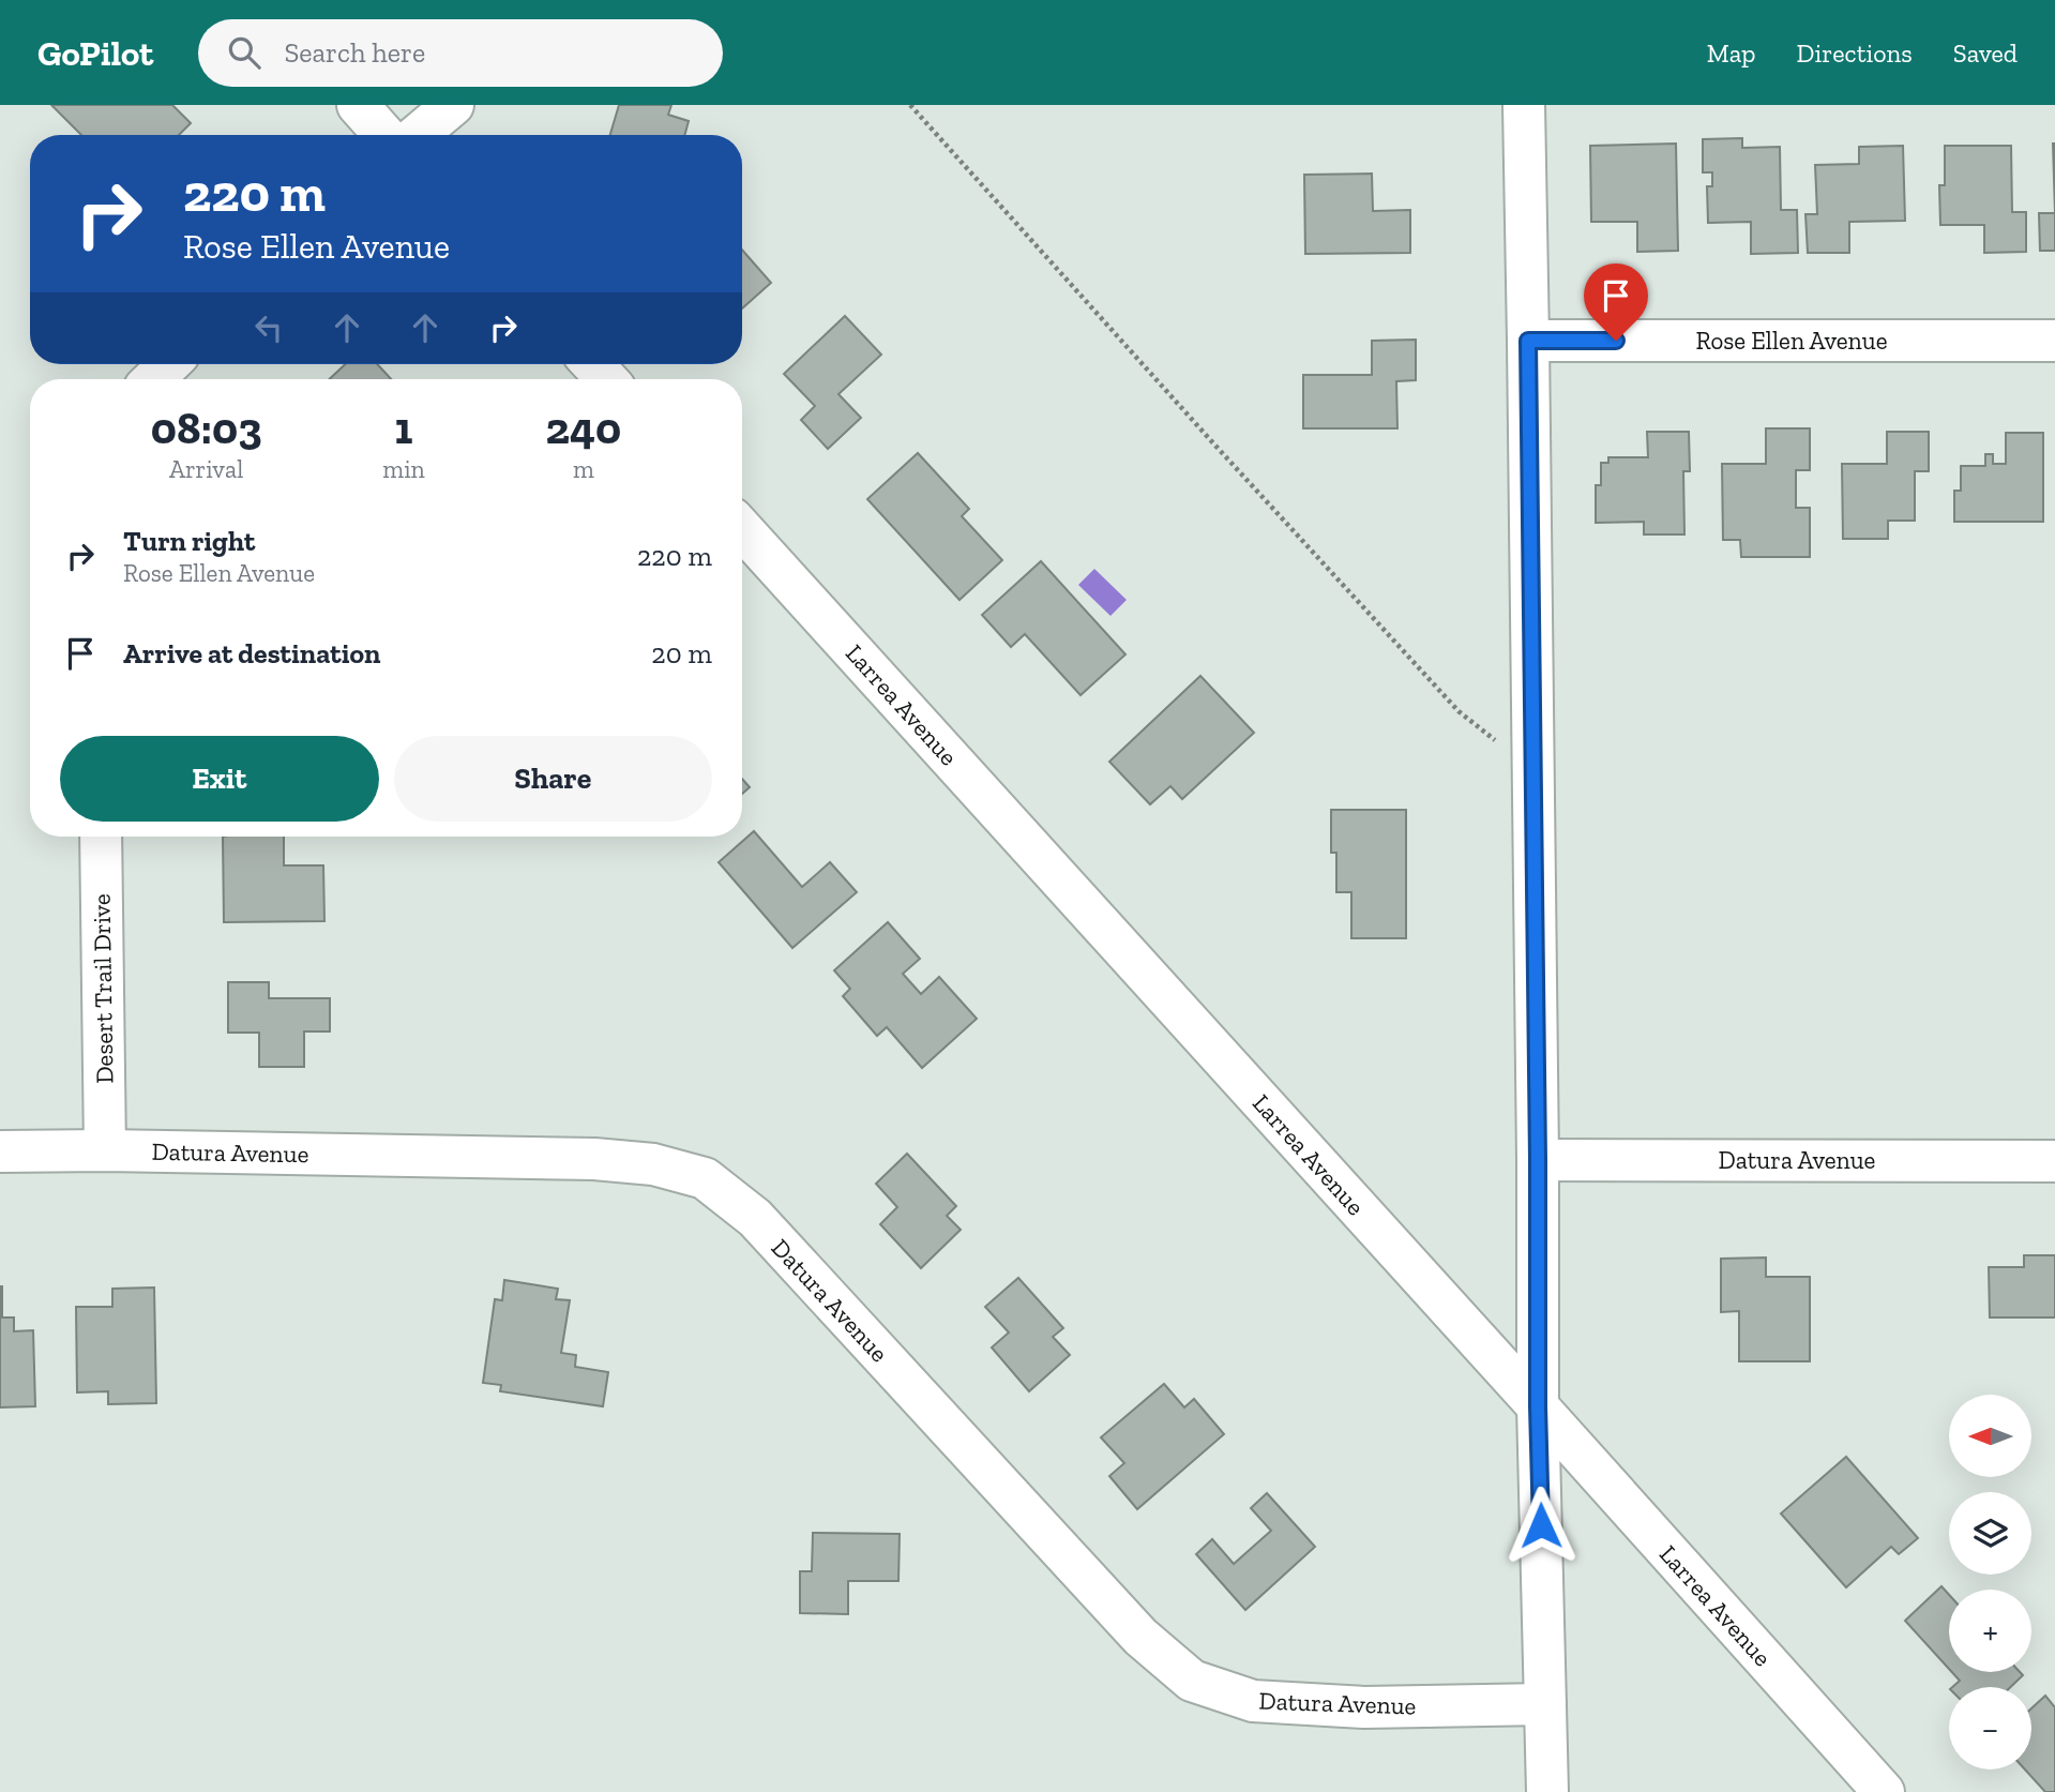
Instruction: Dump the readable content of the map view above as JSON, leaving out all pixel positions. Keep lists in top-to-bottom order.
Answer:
{
  "streets": {
    "street": [
      "Rose Ellen Avenue",
      "Larrea Avenue",
      "Desert Trail Drive",
      "Datura Avenue"
    ]
  },
  "crossings": [
    ["Desert Trail Drive", "Datura Avenue"]
  ],
  "north": "left",
  "page": {
    "header": "GoPilot",
    "search": "Search here",
    "nav": ["Map", "Directions", "Saved"],
    "turn": ["220 m", "Rose Ellen Avenue"],
    "eta": [
      "08:03",
      "Arrival",
      "1",
      "min",
      "240",
      "m"
    ],
    "list": [
      {
        "name": "Turn right",
        "note": "Rose Ellen Avenue",
        "value": "220 m"
      },
      {
        "name": "Arrive at destination",
        "value": "20 m"
      }
    ],
    "buttons": ["Exit", "Share"],
    "map_buttons": ["+", "−"]
  }
}
